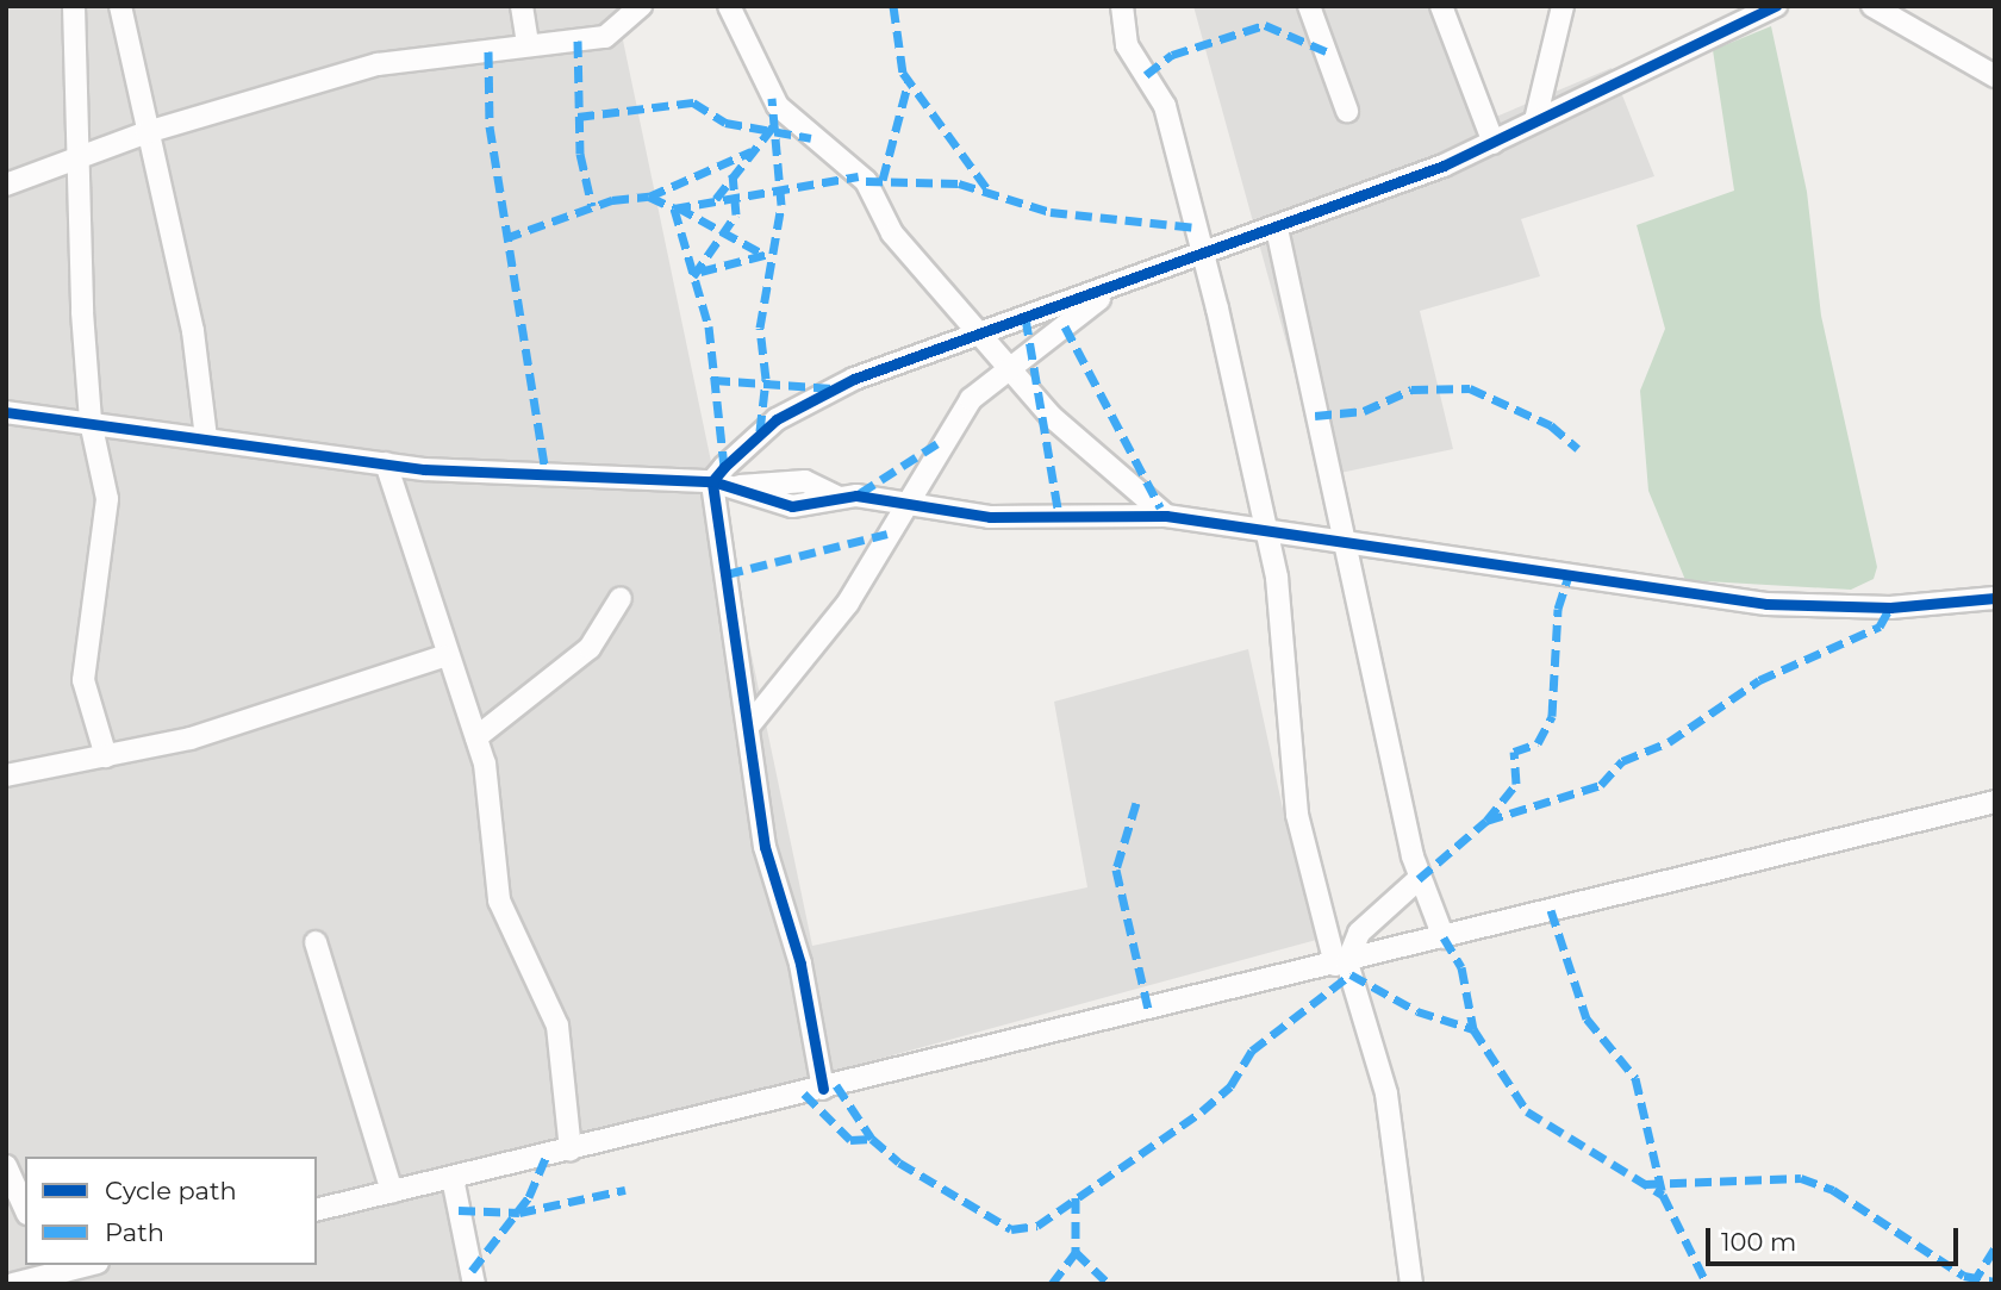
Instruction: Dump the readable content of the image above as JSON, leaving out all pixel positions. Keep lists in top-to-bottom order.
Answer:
{
  "legend": ["Cycle path", "Path"],
  "scale_bar": "100 m"
}
